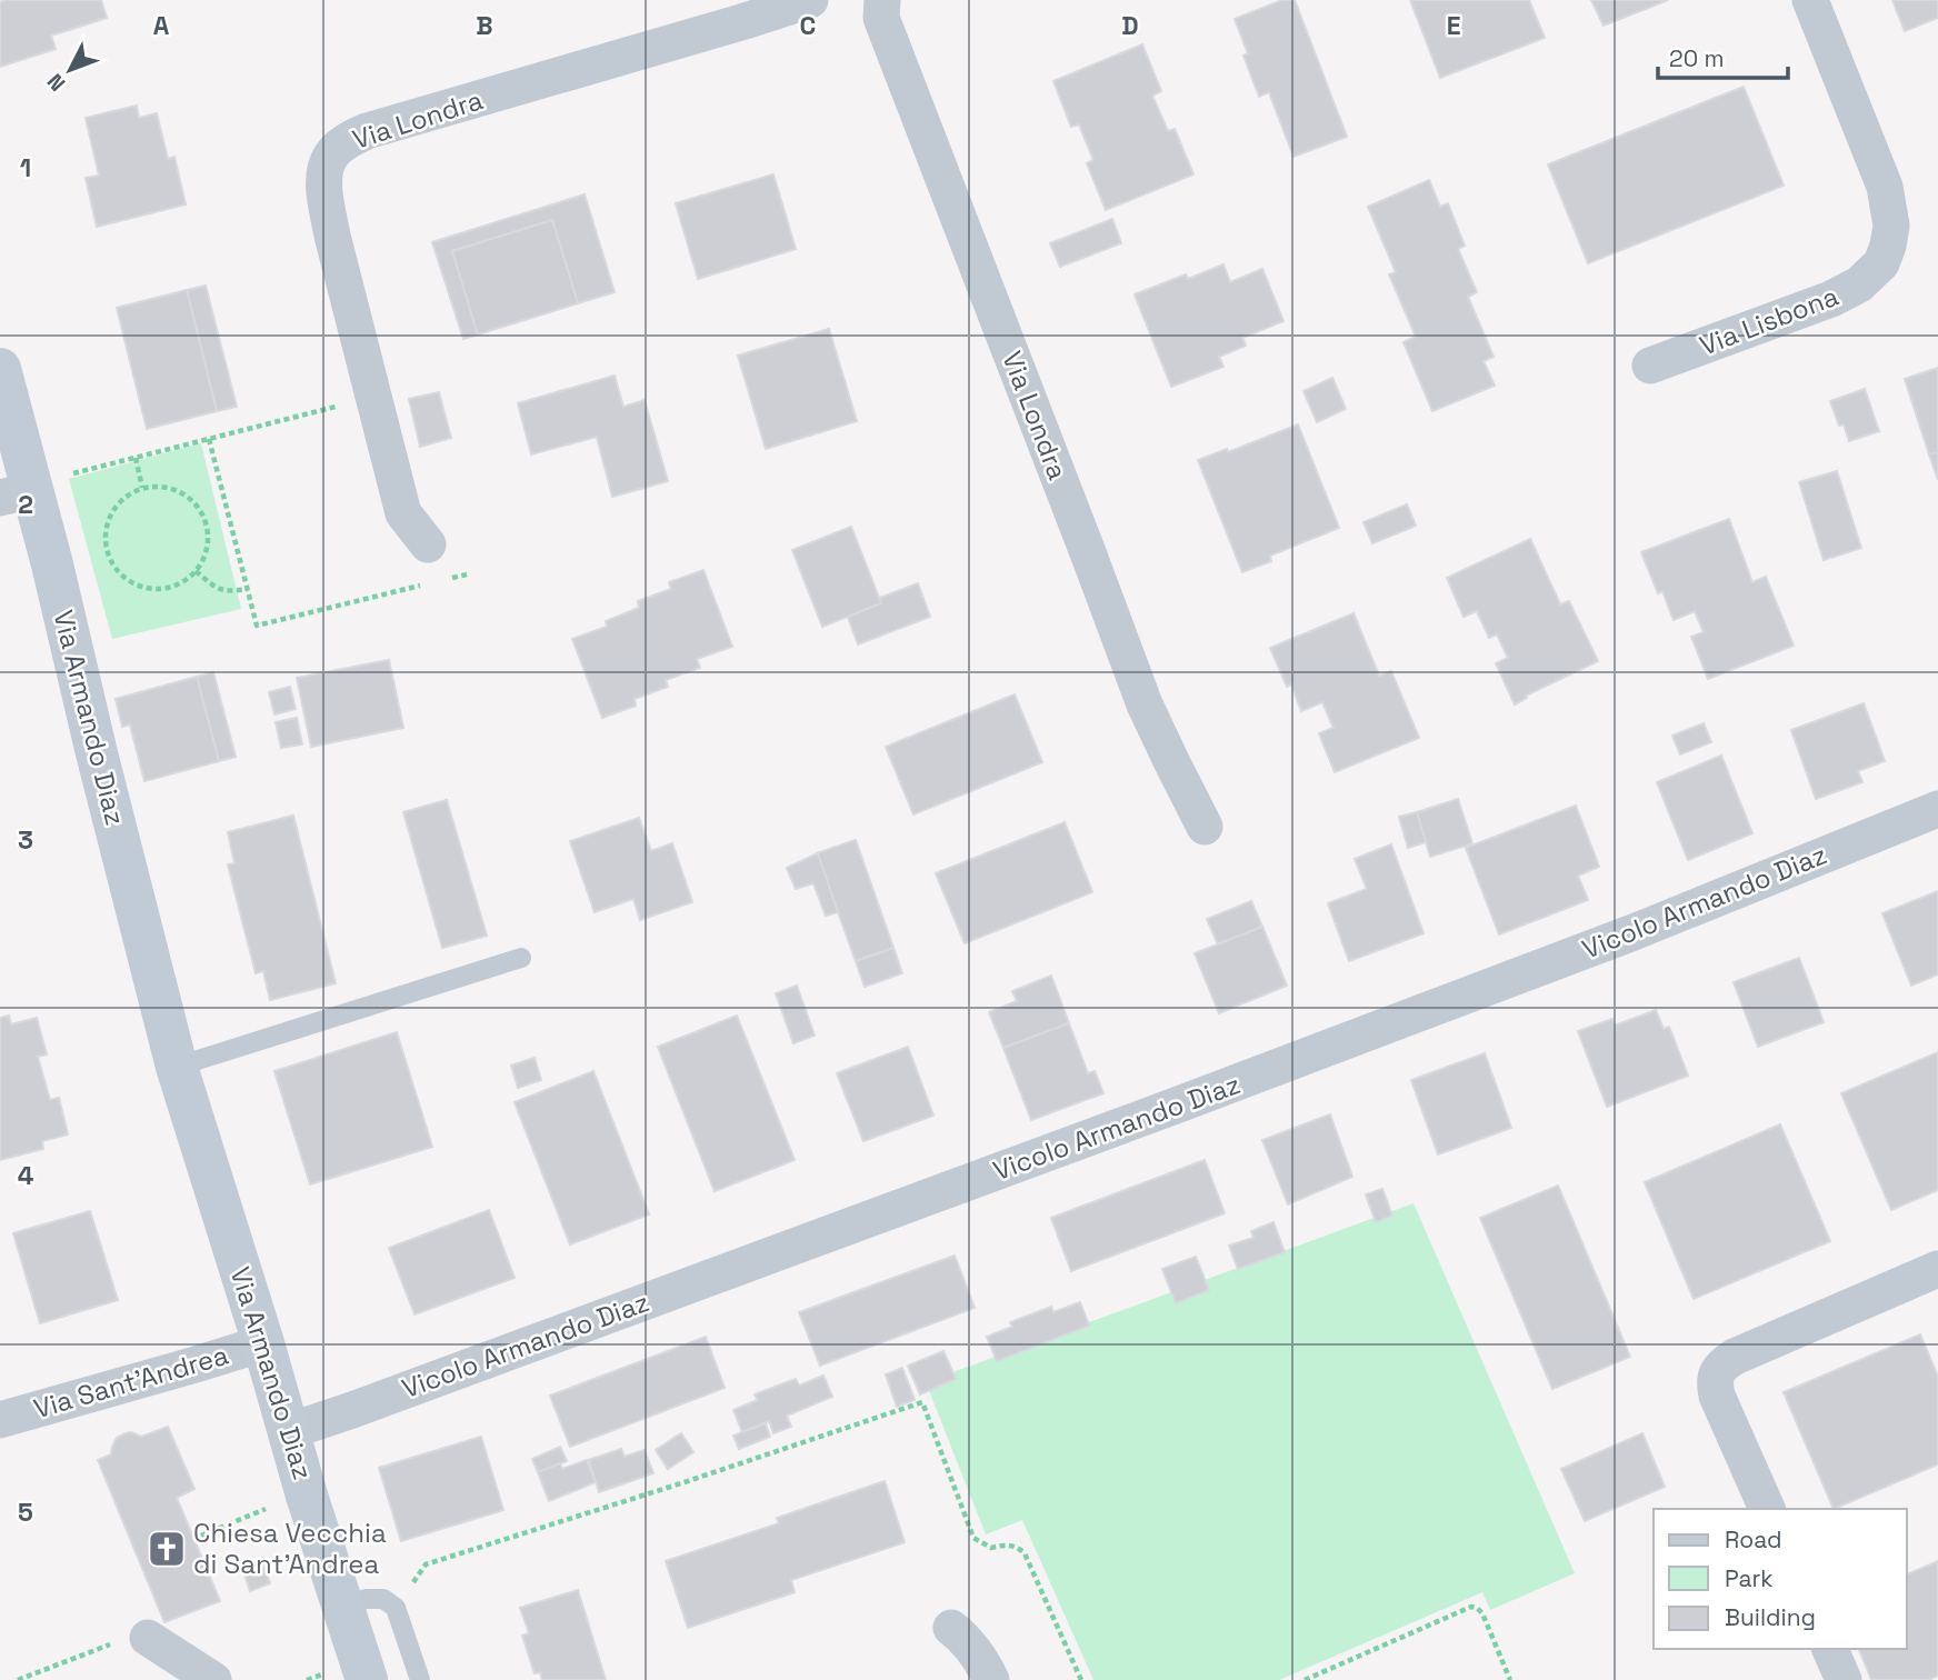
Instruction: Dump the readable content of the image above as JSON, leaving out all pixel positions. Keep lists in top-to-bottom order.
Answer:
{
  "streets": {
    "street": [
      "Via Londra",
      "Via Lisbona",
      "Via Armando Diaz",
      "Vicolo Armando Diaz",
      "Via Sant'Andrea"
    ]
  },
  "crossings": [
    ["Via Armando Diaz", "Vicolo Armando Diaz"],
    ["Via Armando Diaz", "Via Sant'Andrea"]
  ],
  "places": {
    "church": ["Chiesa Vecchia di Sant'Andrea"]
  },
  "legend": ["Road", "Park", "Building"],
  "scale_bar": "20 m",
  "north": "bottom left",
  "grid": {
    "columns": [
      "A",
      "B",
      "C",
      "D",
      "E"
    ],
    "rows": [
      "1",
      "2",
      "3",
      "4",
      "5"
    ]
  }
}
